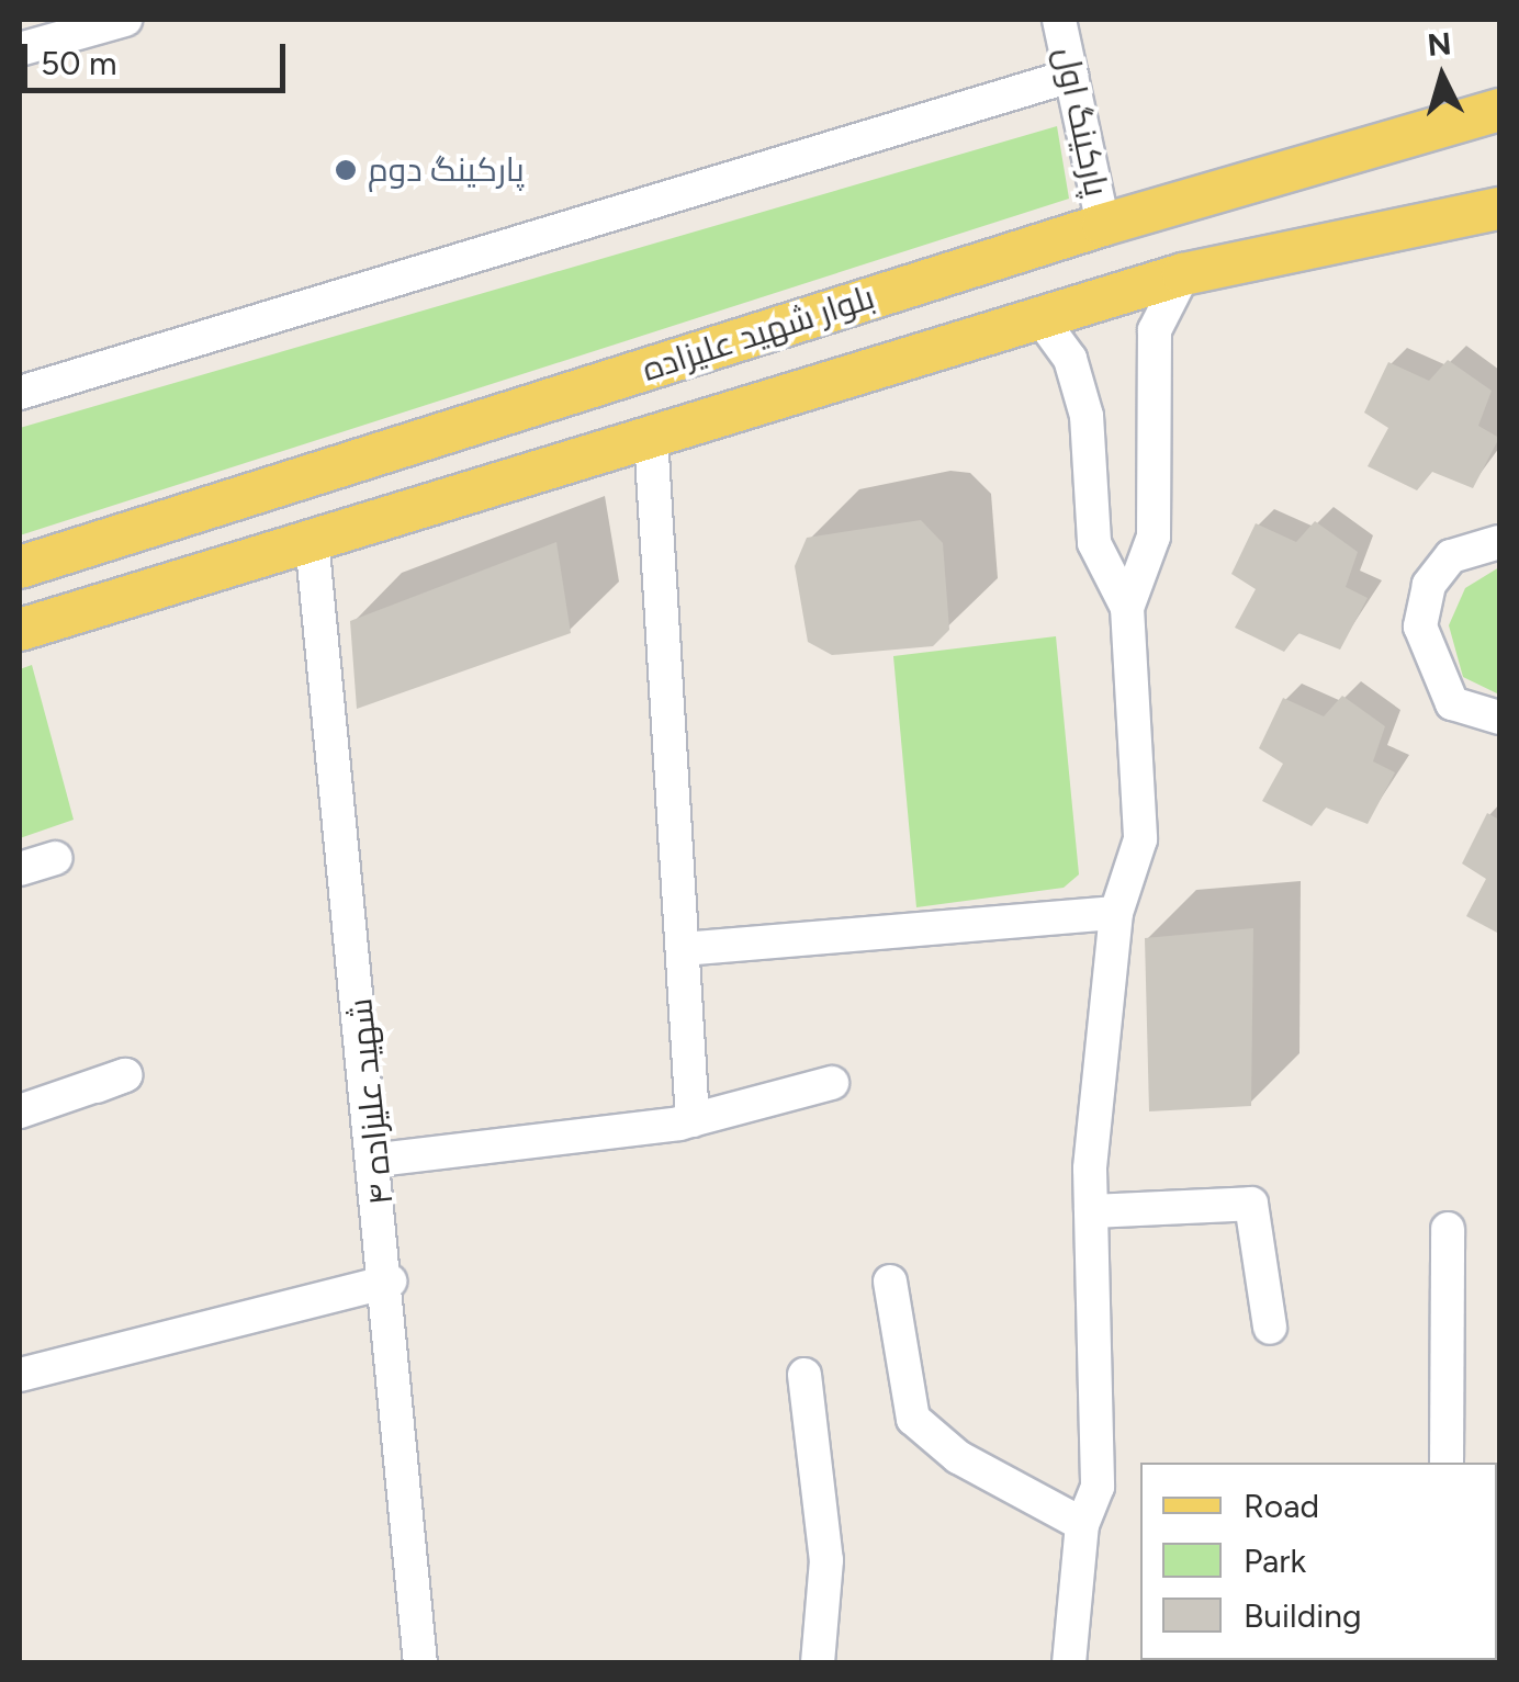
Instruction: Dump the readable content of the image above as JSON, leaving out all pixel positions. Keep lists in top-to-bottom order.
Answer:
{
  "streets": {
    "main road": ["بلوار شهید علیزاده"],
    "street": ["پارکینگ اول", "شهید علیزاده ۴"]
  },
  "crossings": [
    ["پارکینگ اول", "بلوار شهید علیزاده"],
    ["بلوار شهید علیزاده", "شهید علیزاده ۴"]
  ],
  "places": ["پارکینگ دوم"],
  "legend": ["Road", "Park", "Building"],
  "scale_bar": "50 m",
  "north": "top"
}
